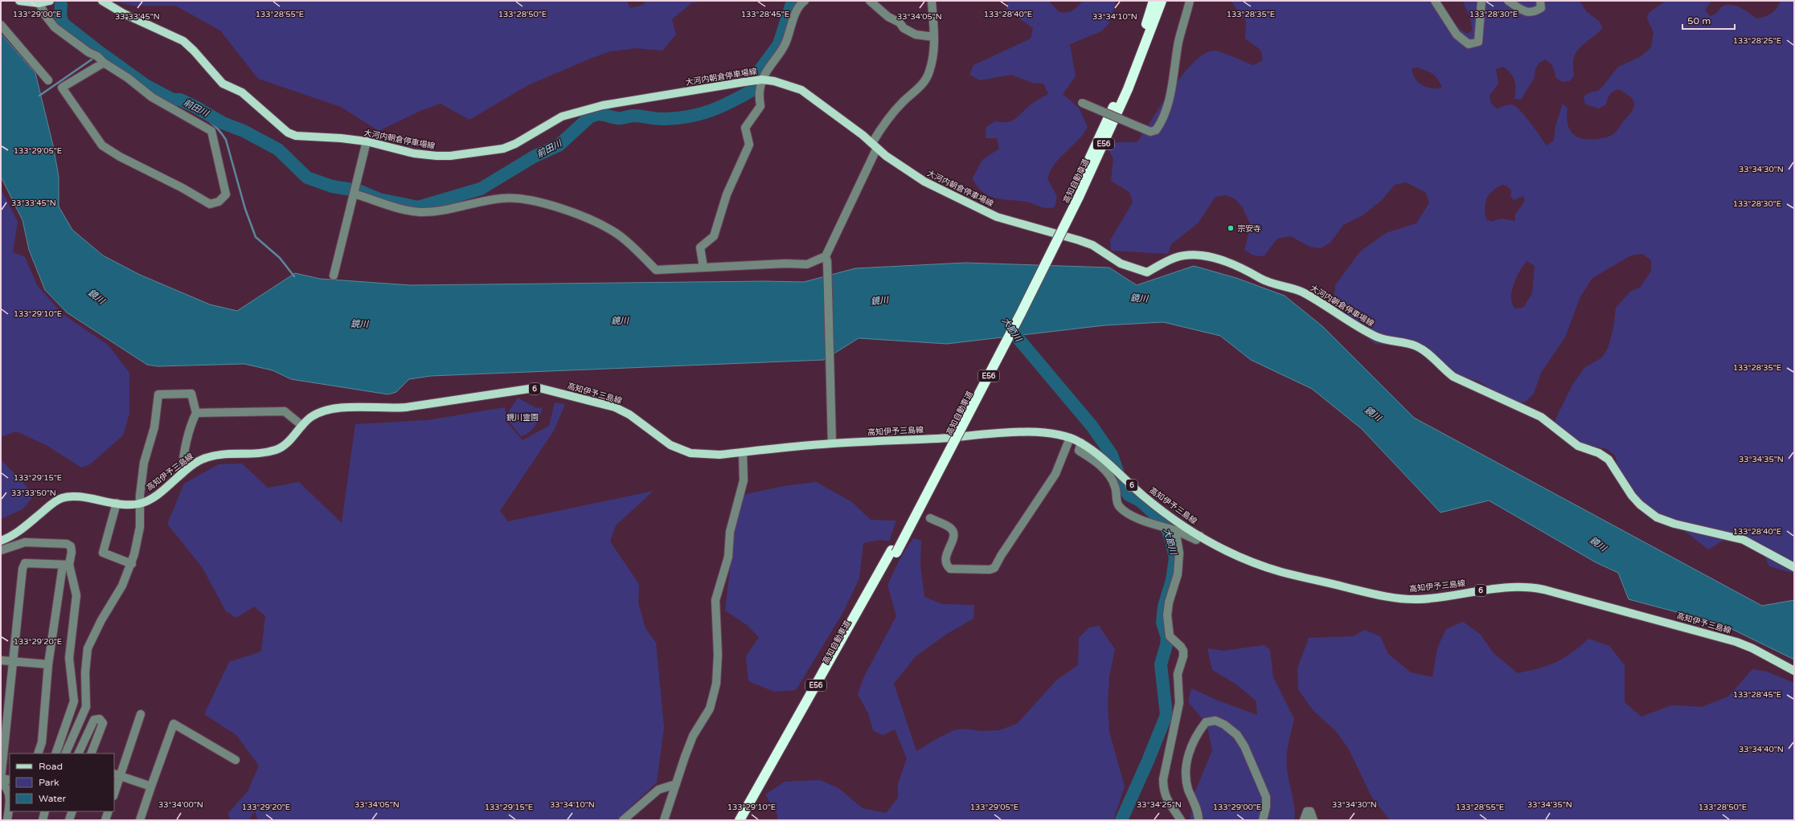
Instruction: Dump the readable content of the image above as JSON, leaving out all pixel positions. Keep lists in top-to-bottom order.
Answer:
{
  "streets": {
    "highway": ["E56", "高知自動車道"],
    "main road": ["大河内朝倉停車場線", "6", "高知伊予三島線"]
  },
  "crossings": [
    ["E56", "高知自動車道"]
  ],
  "water": ["前田川", "鏡川", "大節川"],
  "parks": ["鏡川霊園"],
  "places": ["宗安寺"],
  "legend": ["Road", "Park", "Water"],
  "scale_bar": "50 m",
  "coordinates": [
    "133°29'00\"E",
    "133°28'50\"E",
    "133°28'30\"E",
    "133°28'55\"E",
    "133°28'45\"E",
    "133°28'40\"E",
    "133°28'35\"E",
    "33°33'45\"N",
    "33°34'05\"N",
    "33°34'10\"N",
    "133°28'25\"E",
    "133°29'05\"E",
    "33°34'30\"N",
    "133°29'10\"E",
    "33°34'35\"N",
    "133°29'15\"E",
    "33°33'50\"N",
    "133°29'20\"E",
    "33°34'40\"N",
    "33°34'00\"N",
    "33°34'25\"N"
  ]
}
